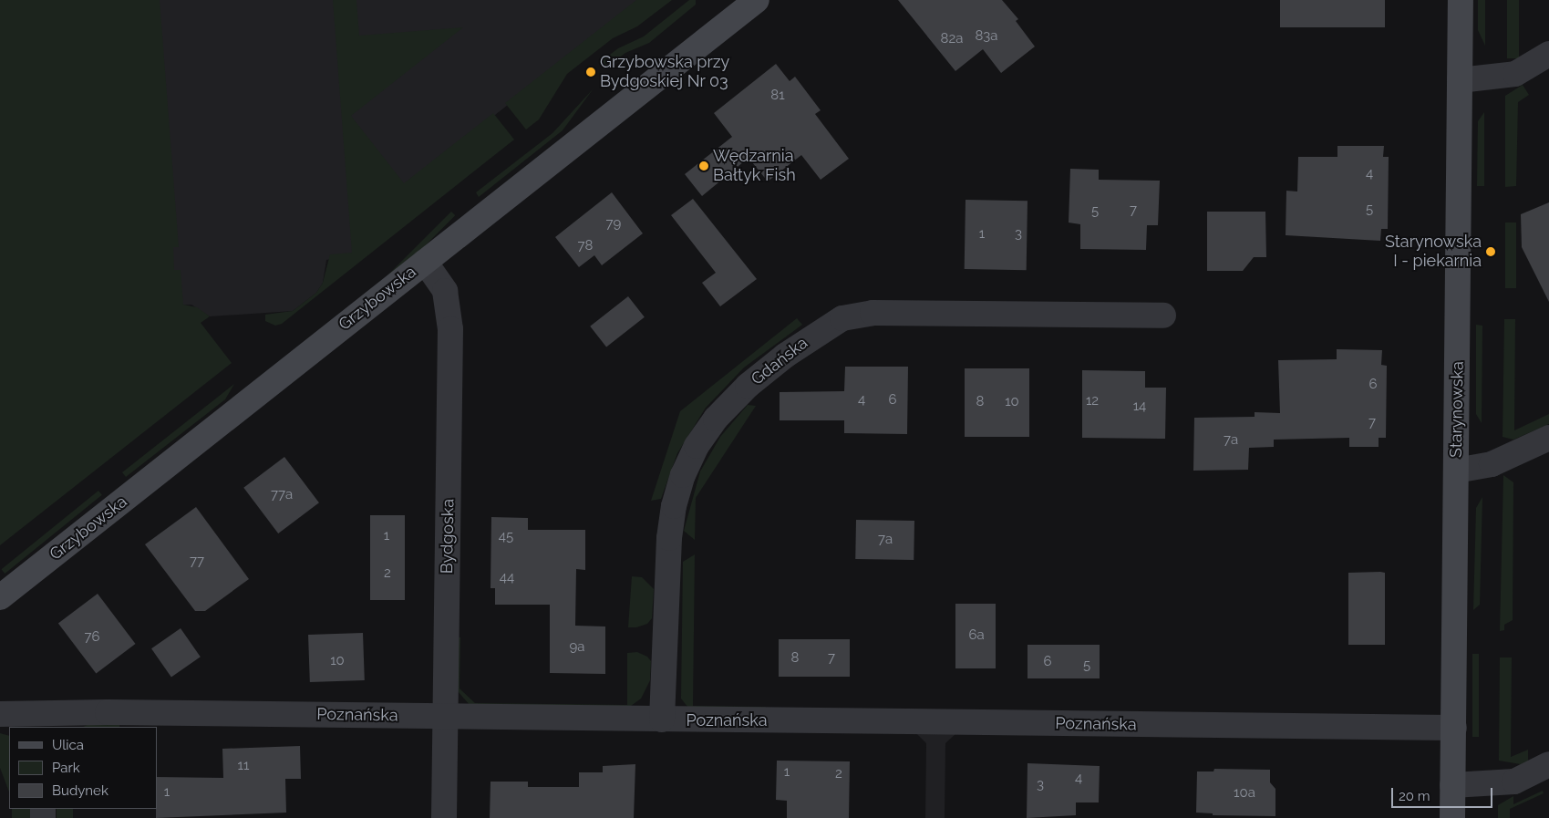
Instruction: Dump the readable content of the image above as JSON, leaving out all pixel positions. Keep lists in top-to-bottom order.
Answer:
{
  "streets": {
    "street": [
      "Grzybowska",
      "Gdańska",
      "Starynowska",
      "Bydgoska",
      "Poznańska"
    ]
  },
  "crossings": [
    ["Grzybowska", "Bydgoska"],
    ["Gdańska", "Poznańska"],
    ["Starynowska", "Poznańska"],
    ["Bydgoska", "Poznańska"]
  ],
  "places": ["Grzybowska przy Bydgoskiej Nr 03", "Wędzarnia Bałtyk Fish", "Starynowska I - piekarnia"],
  "house_numbers": [
    "83a",
    "82a",
    "81",
    "4",
    "5",
    "7",
    "5",
    "79",
    "1",
    "3",
    "78",
    "6",
    "4",
    "6",
    "12",
    "8",
    "10",
    "14",
    "7",
    "7a",
    "77a",
    "1",
    "45",
    "7a",
    "77",
    "2",
    "44",
    "6a",
    "76",
    "9a",
    "8",
    "7",
    "10",
    "6",
    "5",
    "11",
    "1",
    "2",
    "4",
    "3",
    "1",
    "10a"
  ],
  "legend": ["Ulica", "Park", "Budynek"],
  "scale_bar": "20 m"
}
